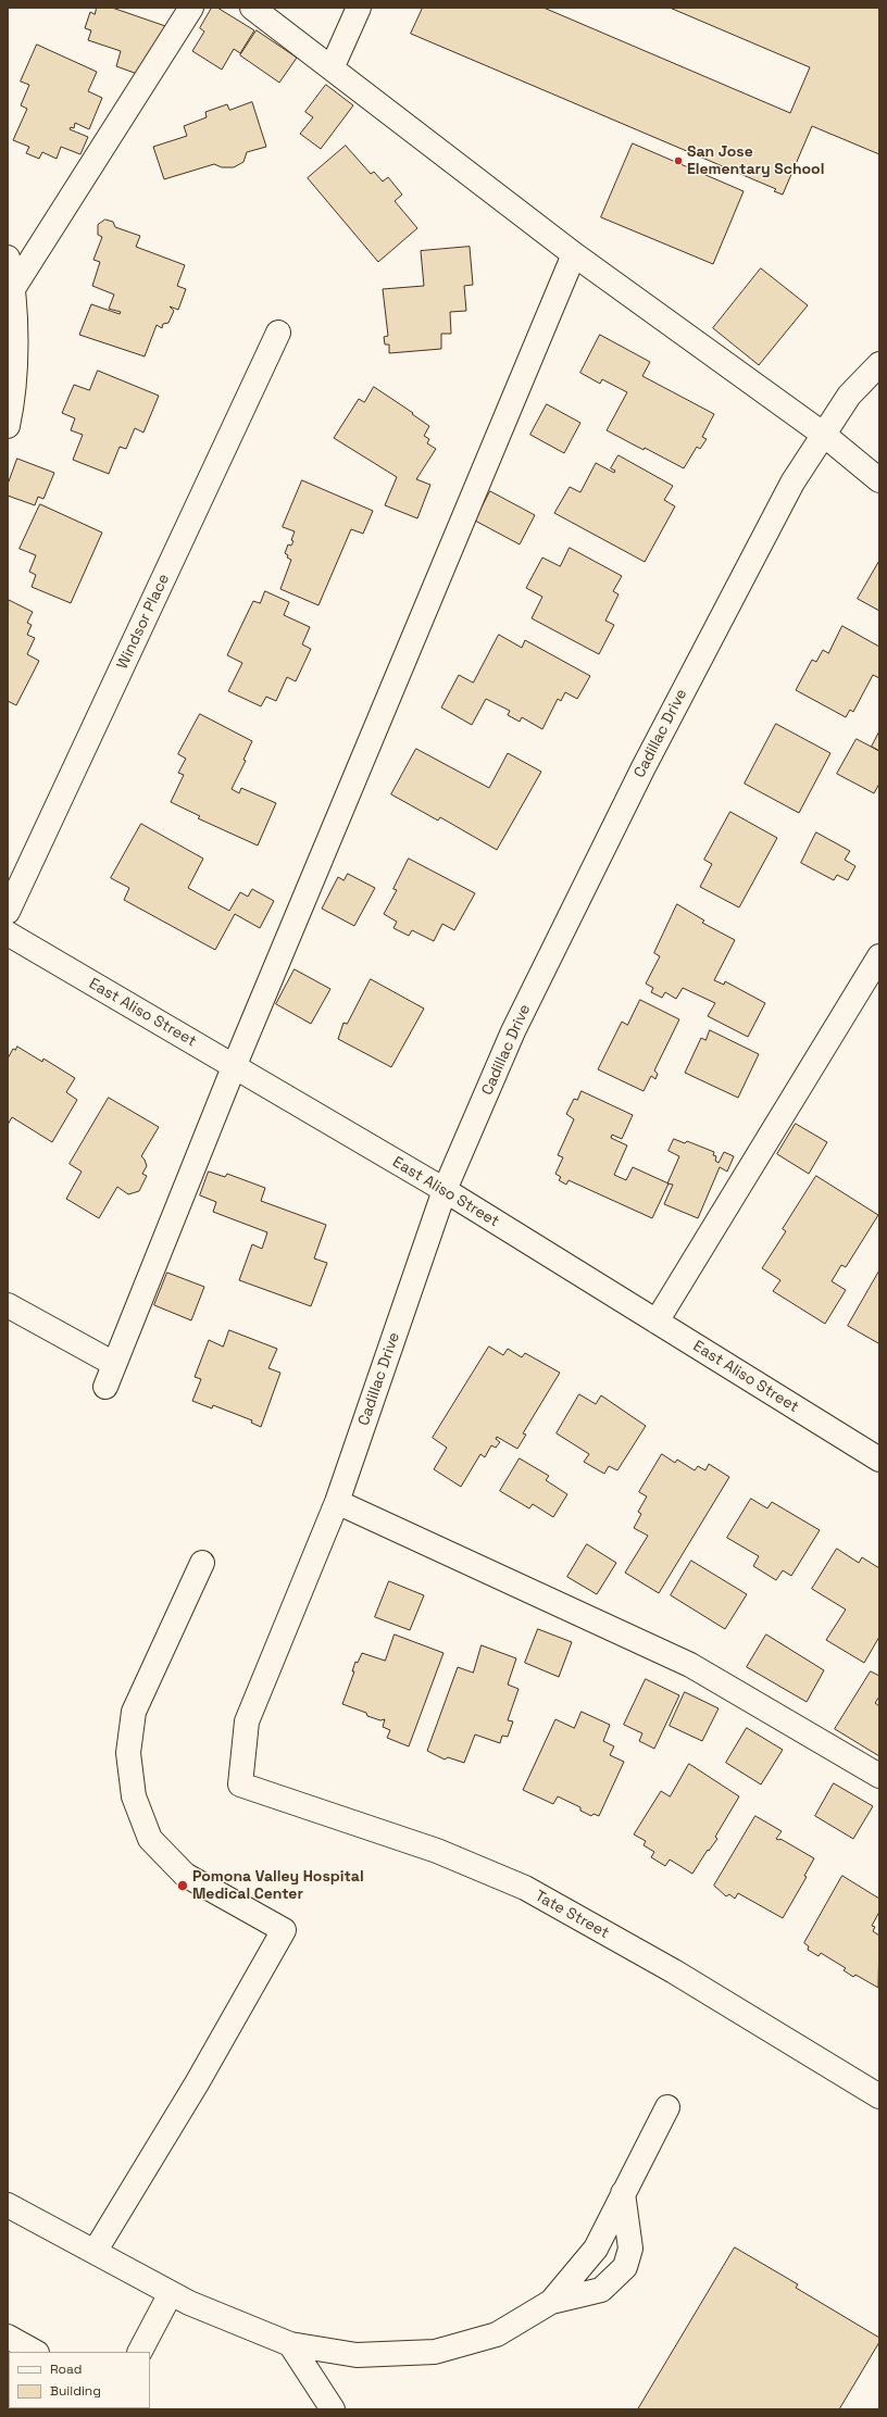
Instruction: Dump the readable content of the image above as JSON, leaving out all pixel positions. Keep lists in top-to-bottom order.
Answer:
{
  "streets": {
    "street": [
      "Windsor Place",
      "Cadillac Drive",
      "East Aliso Street",
      "Tate Street"
    ]
  },
  "crossings": [
    ["Cadillac Drive", "East Aliso Street"],
    ["Cadillac Drive", "Tate Street"]
  ],
  "places": ["San Jose Elementary School", "Pomona Valley Hospital Medical Center"],
  "legend": ["Road", "Building"]
}
